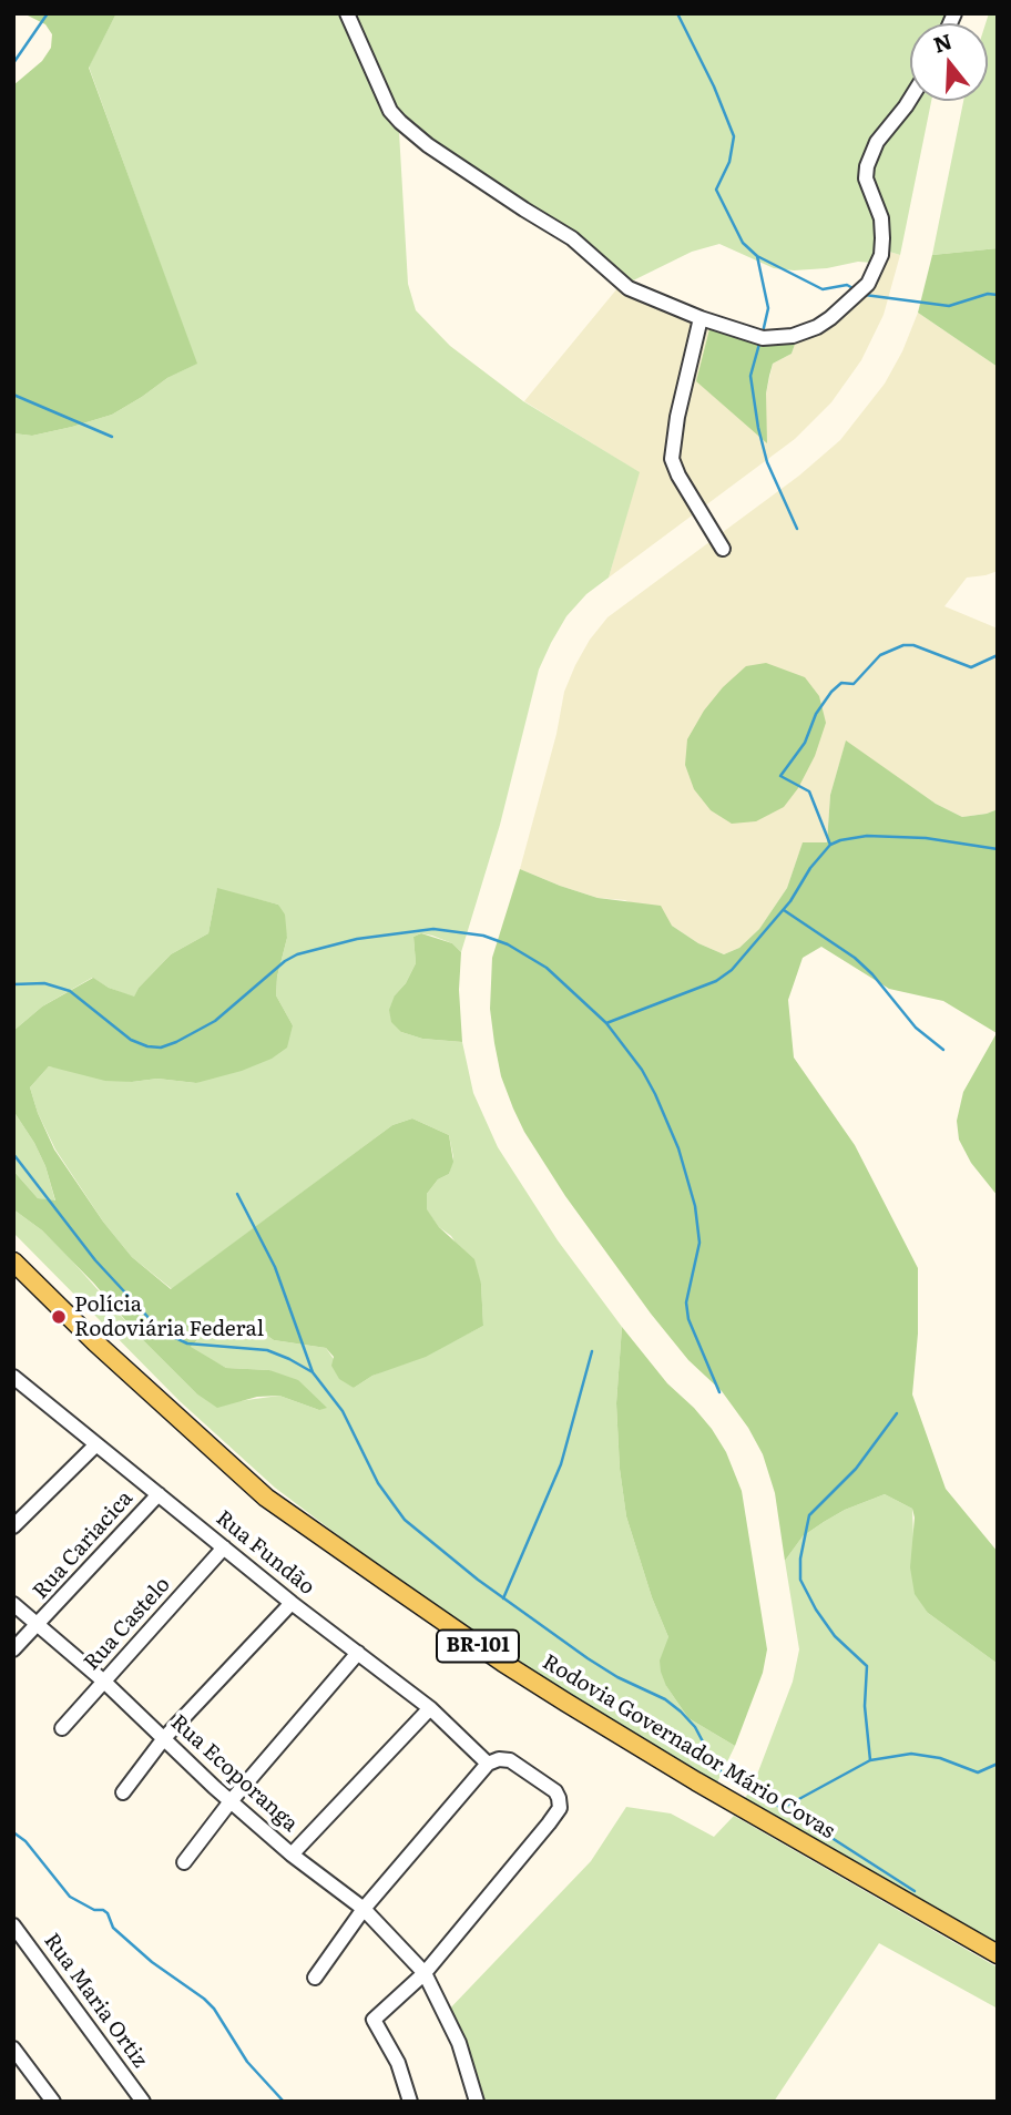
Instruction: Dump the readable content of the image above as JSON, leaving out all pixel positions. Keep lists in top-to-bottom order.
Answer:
{
  "streets": {
    "main road": ["BR-101", "Rodovia Governador Mário Covas"],
    "street": [
      "Rua Cariacica",
      "Rua Fundão",
      "Rua Castelo",
      "Rua Ecoporanga",
      "Rua Maria Ortiz"
    ]
  },
  "crossings": [
    ["Rua Cariacica", "Rua Fundão"],
    ["Rua Cariacica", "Rua Ecoporanga"],
    ["Rua Fundão", "Rua Castelo"],
    ["Rua Castelo", "Rua Ecoporanga"]
  ],
  "places": ["Polícia Rodoviária Federal"],
  "north": "top"
}
